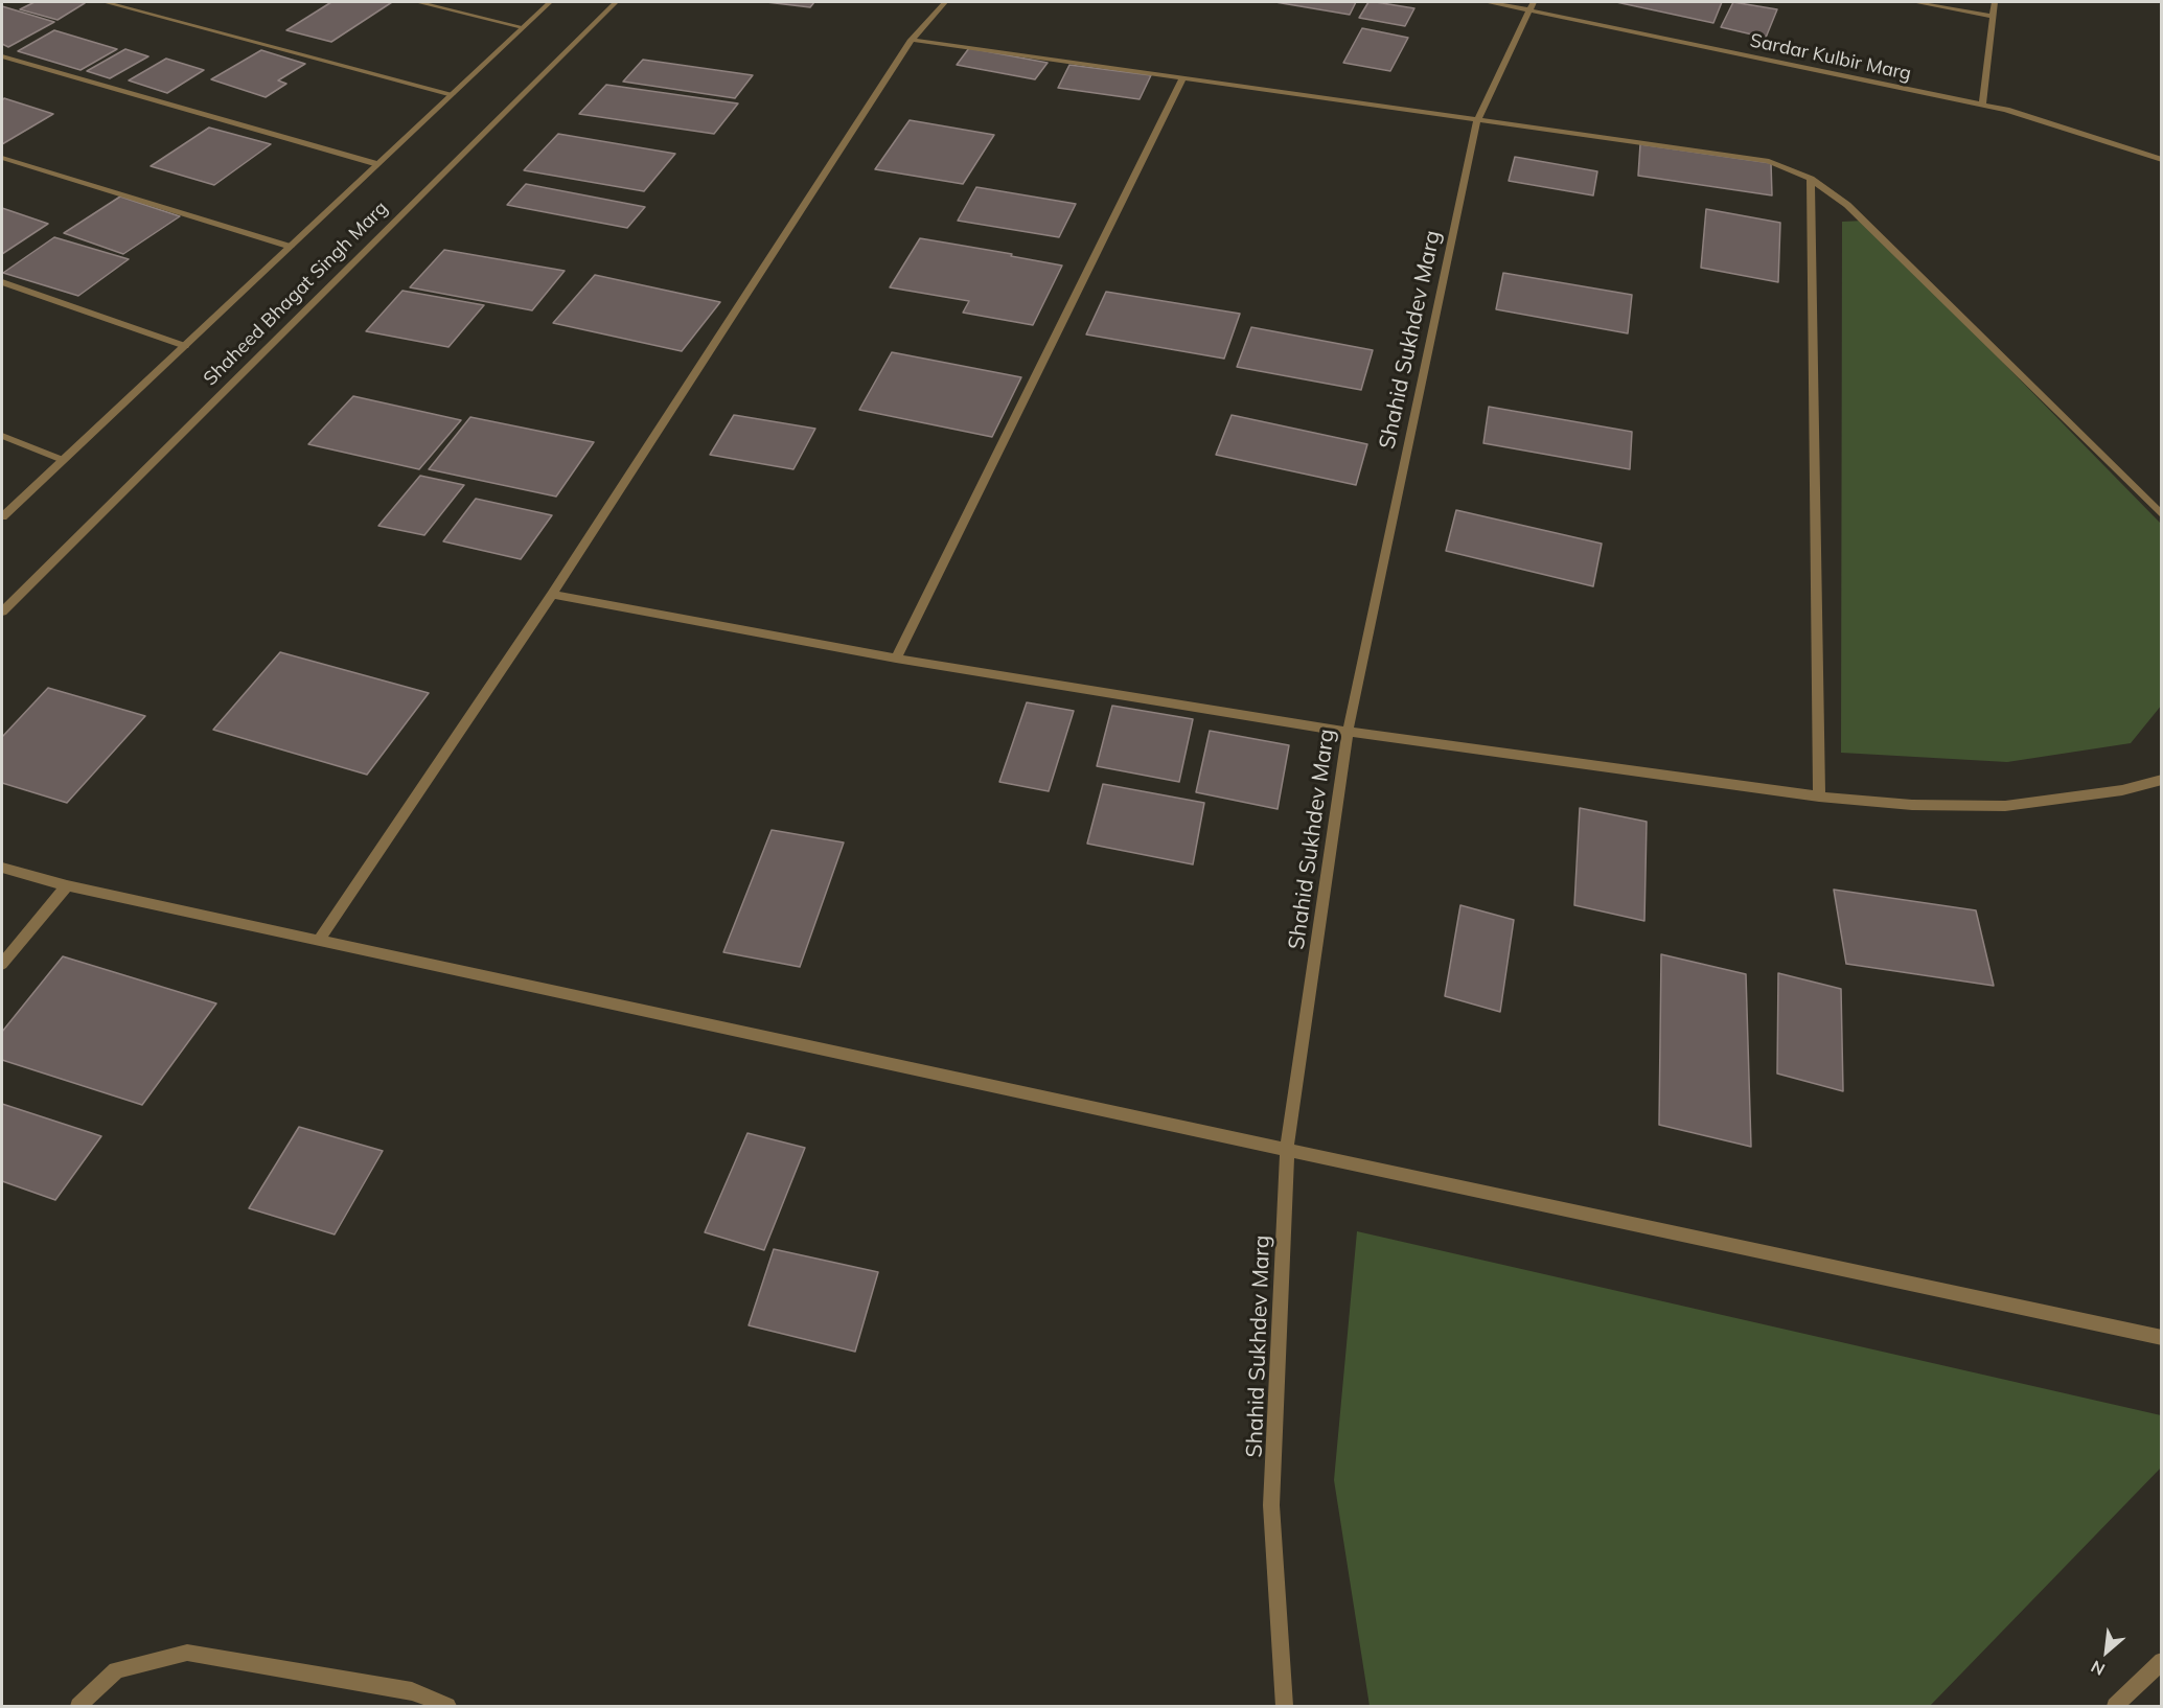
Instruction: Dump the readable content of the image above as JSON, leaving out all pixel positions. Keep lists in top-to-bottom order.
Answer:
{
  "streets": {
    "street": ["Sardar Kulbir Marg", "Shaheed Bhagat Singh Marg", "Shahid Sukhdev Marg"]
  },
  "crossings": [
    ["Sardar Kulbir Marg", "Shahid Sukhdev Marg"]
  ],
  "north": "bottom left"
}
